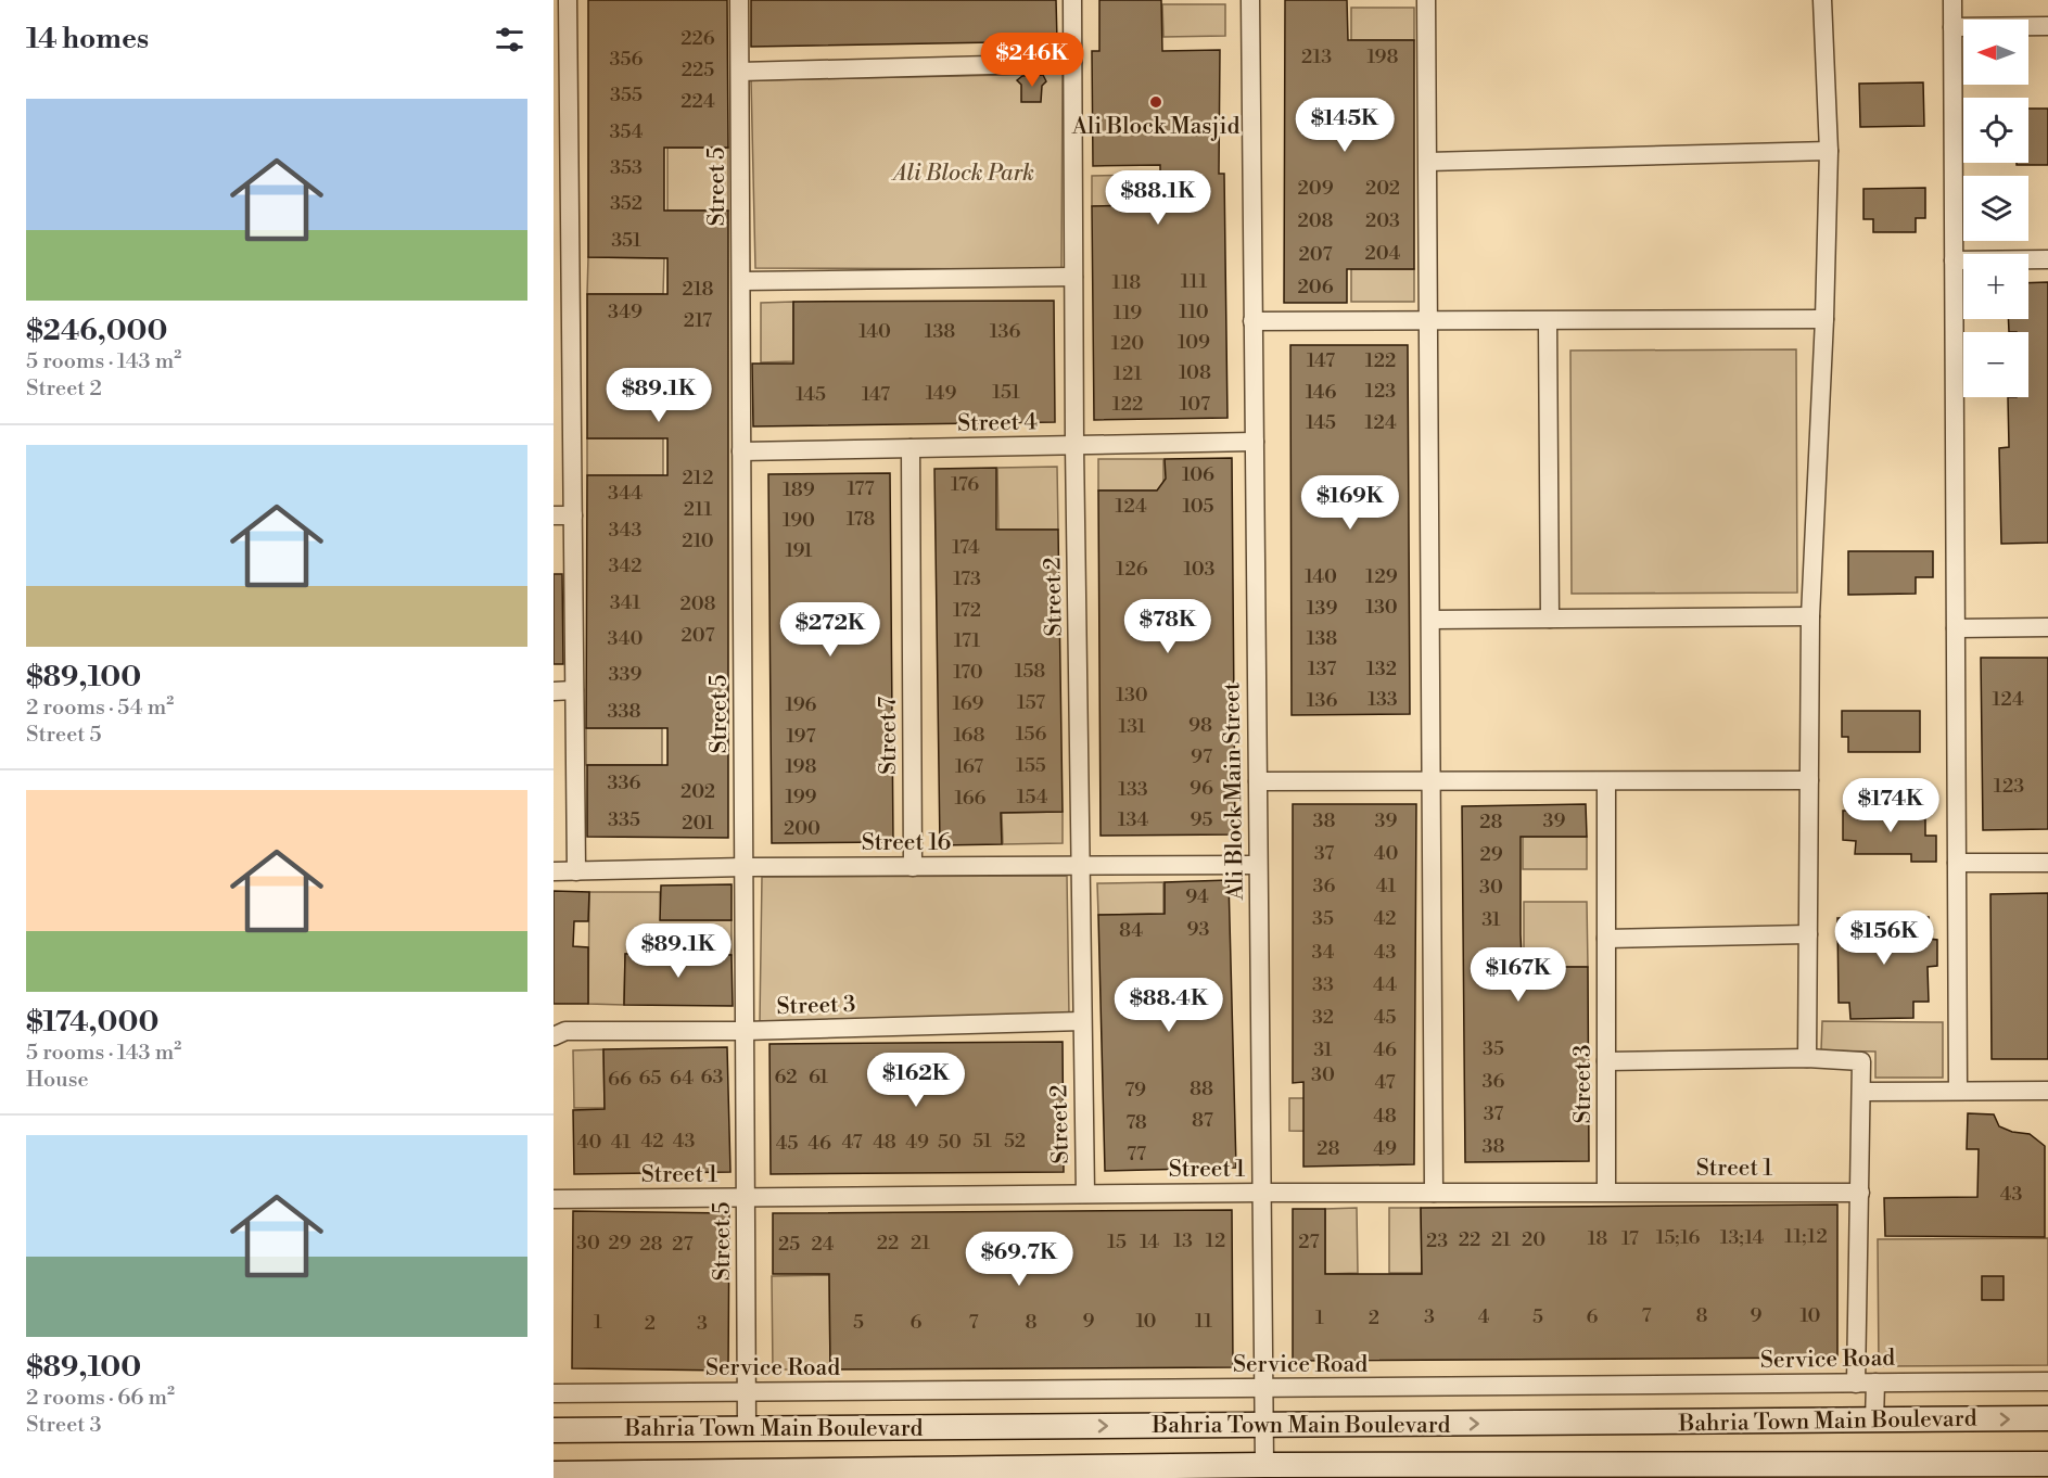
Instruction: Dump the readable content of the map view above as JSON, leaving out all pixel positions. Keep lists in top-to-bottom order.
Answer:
{
  "streets": {
    "main road": ["Bahria Town Main Boulevard"],
    "street": [
      "Street 5",
      "Street 4",
      "Street 2",
      "Street 7",
      "Ali Block Main Street",
      "Street 16",
      "Street 3",
      "Street 1",
      "Service Road"
    ]
  },
  "crossings": [
    ["Street 5", "Street 4"],
    ["Street 5", "Street 16"],
    ["Street 5", "Street 3"],
    ["Street 5", "Street 1"],
    ["Street 5", "Service Road"],
    ["Street 5", "Bahria Town Main Boulevard"],
    ["Street 4", "Street 2"],
    ["Street 4", "Street 7"],
    ["Street 4", "Ali Block Main Street"],
    ["Street 2", "Street 16"],
    ["Street 2", "Street 3"],
    ["Street 2", "Street 1"],
    ["Street 7", "Street 16"],
    ["Ali Block Main Street", "Street 16"],
    ["Ali Block Main Street", "Street 1"],
    ["Ali Block Main Street", "Service Road"],
    ["Ali Block Main Street", "Bahria Town Main Boulevard"],
    ["Street 3", "Street 1"]
  ],
  "parks": ["Ali Block Park"],
  "places": ["Ali Block Masjid"],
  "house_numbers": [
    "226",
    "213",
    "198",
    "356",
    "225",
    "355",
    "224",
    "354",
    "353",
    "209",
    "202",
    "352",
    "208",
    "203",
    "351",
    "204",
    "207",
    "111",
    "118",
    "206",
    "218",
    "349",
    "110",
    "119",
    "217",
    "140",
    "138",
    "136",
    "109",
    "120",
    "147",
    "122",
    "108",
    "121",
    "123",
    "151",
    "146",
    "149",
    "145",
    "147",
    "122",
    "107",
    "145",
    "124",
    "106",
    "212",
    "176",
    "177",
    "189",
    "344",
    "124",
    "105",
    "211",
    "178",
    "190",
    "343",
    "210",
    "174",
    "191",
    "342",
    "126",
    "103",
    "140",
    "129",
    "173",
    "341",
    "208",
    "130",
    "139",
    "172",
    "207",
    "340",
    "138",
    "171",
    "137",
    "132",
    "158",
    "170",
    "339",
    "130",
    "133",
    "124",
    "136",
    "157",
    "169",
    "196",
    "338",
    "98",
    "131",
    "156",
    "168",
    "197",
    "97",
    "155",
    "198",
    "167",
    "336",
    "123",
    "96",
    "133",
    "202",
    "199",
    "154",
    "166",
    "335",
    "134",
    "95",
    "38",
    "39",
    "39",
    "28",
    "201",
    "200",
    "37",
    "40",
    "29",
    "36",
    "41",
    "30",
    "94",
    "35",
    "42",
    "31",
    "93",
    "84",
    "34",
    "43",
    "33",
    "44",
    "32",
    "45",
    "35",
    "31",
    "46",
    "30",
    "63",
    "62",
    "61",
    "65",
    "64",
    "66",
    "36",
    "47",
    "88",
    "79",
    "37",
    "48",
    "87",
    "78",
    "42",
    "43",
    "51",
    "52",
    "40",
    "41",
    "47",
    "48",
    "49",
    "50",
    "45",
    "46",
    "38",
    "28",
    "49",
    "77",
    "43",
    "11;12",
    "15;16",
    "13;14",
    "18",
    "17",
    "22",
    "21",
    "20",
    "13",
    "12",
    "23",
    "15",
    "14",
    "27",
    "30",
    "29",
    "22",
    "21",
    "28",
    "27",
    "25",
    "24",
    "7",
    "8",
    "9",
    "10",
    "3",
    "4",
    "5",
    "6",
    "1",
    "2",
    "9",
    "10",
    "11",
    "1",
    "5",
    "6",
    "7",
    "8",
    "2",
    "3"
  ],
  "north": "left",
  "page": {
    "heading": "14 homes",
    "map_buttons": ["+", "−"],
    "price": [
      "$246K",
      "$145K",
      "$88.1K",
      "$89.1K",
      "$169K",
      "$78K",
      "$272K",
      "$174K",
      "$156K",
      "$89.1K",
      "$167K",
      "$88.4K",
      "$162K",
      "$69.7K"
    ],
    "list": [
      {
        "name": "$246,000",
        "note": "5 rooms · 143 m² · Street 2"
      },
      {
        "name": "$89,100",
        "note": "2 rooms · 54 m² · Street 5"
      },
      {
        "name": "$174,000",
        "note": "5 rooms · 143 m² · House"
      },
      {
        "name": "$89,100",
        "note": "2 rooms · 66 m² · Street 3"
      }
    ]
  }
}
